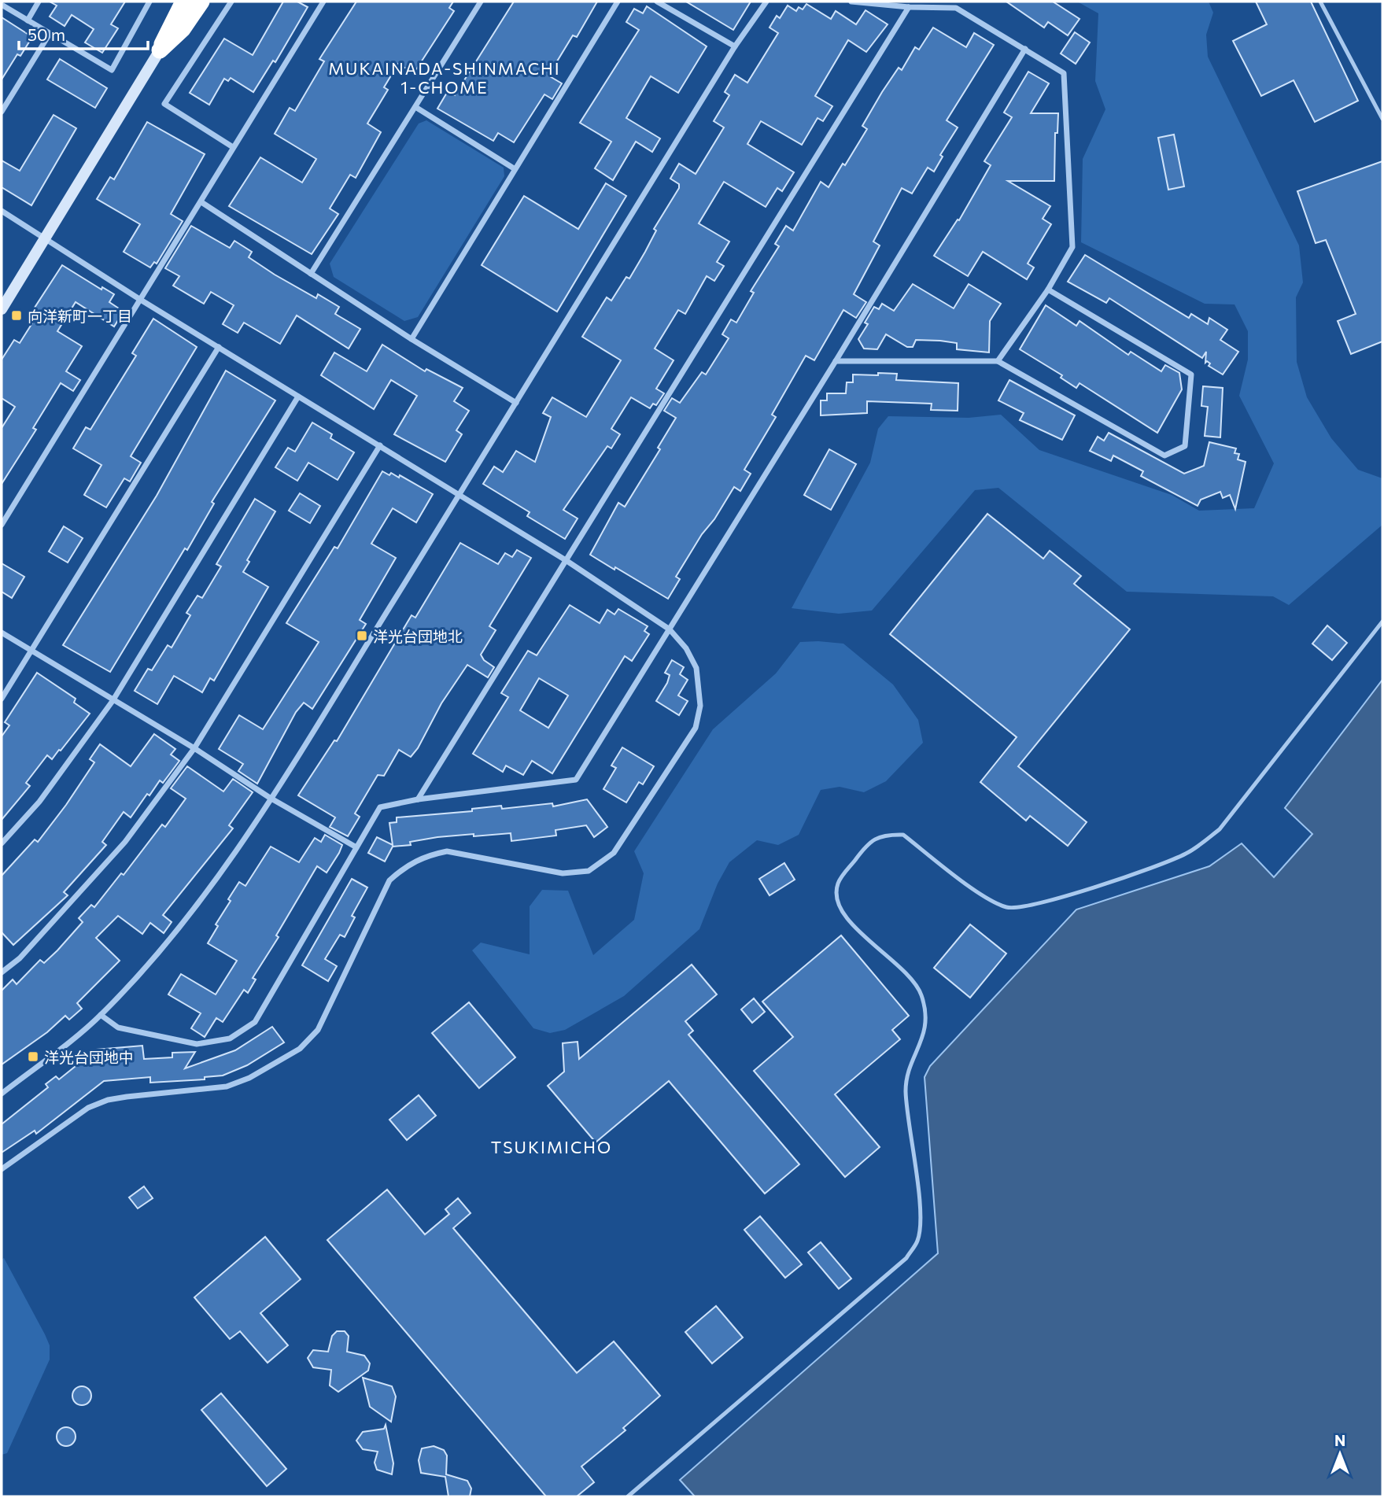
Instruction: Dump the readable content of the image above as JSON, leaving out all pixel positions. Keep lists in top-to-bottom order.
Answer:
{
  "districts": ["MUKAINADA-SHINMACHI 1-CHOME", "TSUKIMICHO"],
  "places": {
    "transit": ["向洋新町一丁目", "洋光台団地北", "洋光台団地中"]
  },
  "scale_bar": "50 m",
  "north": "top"
}
